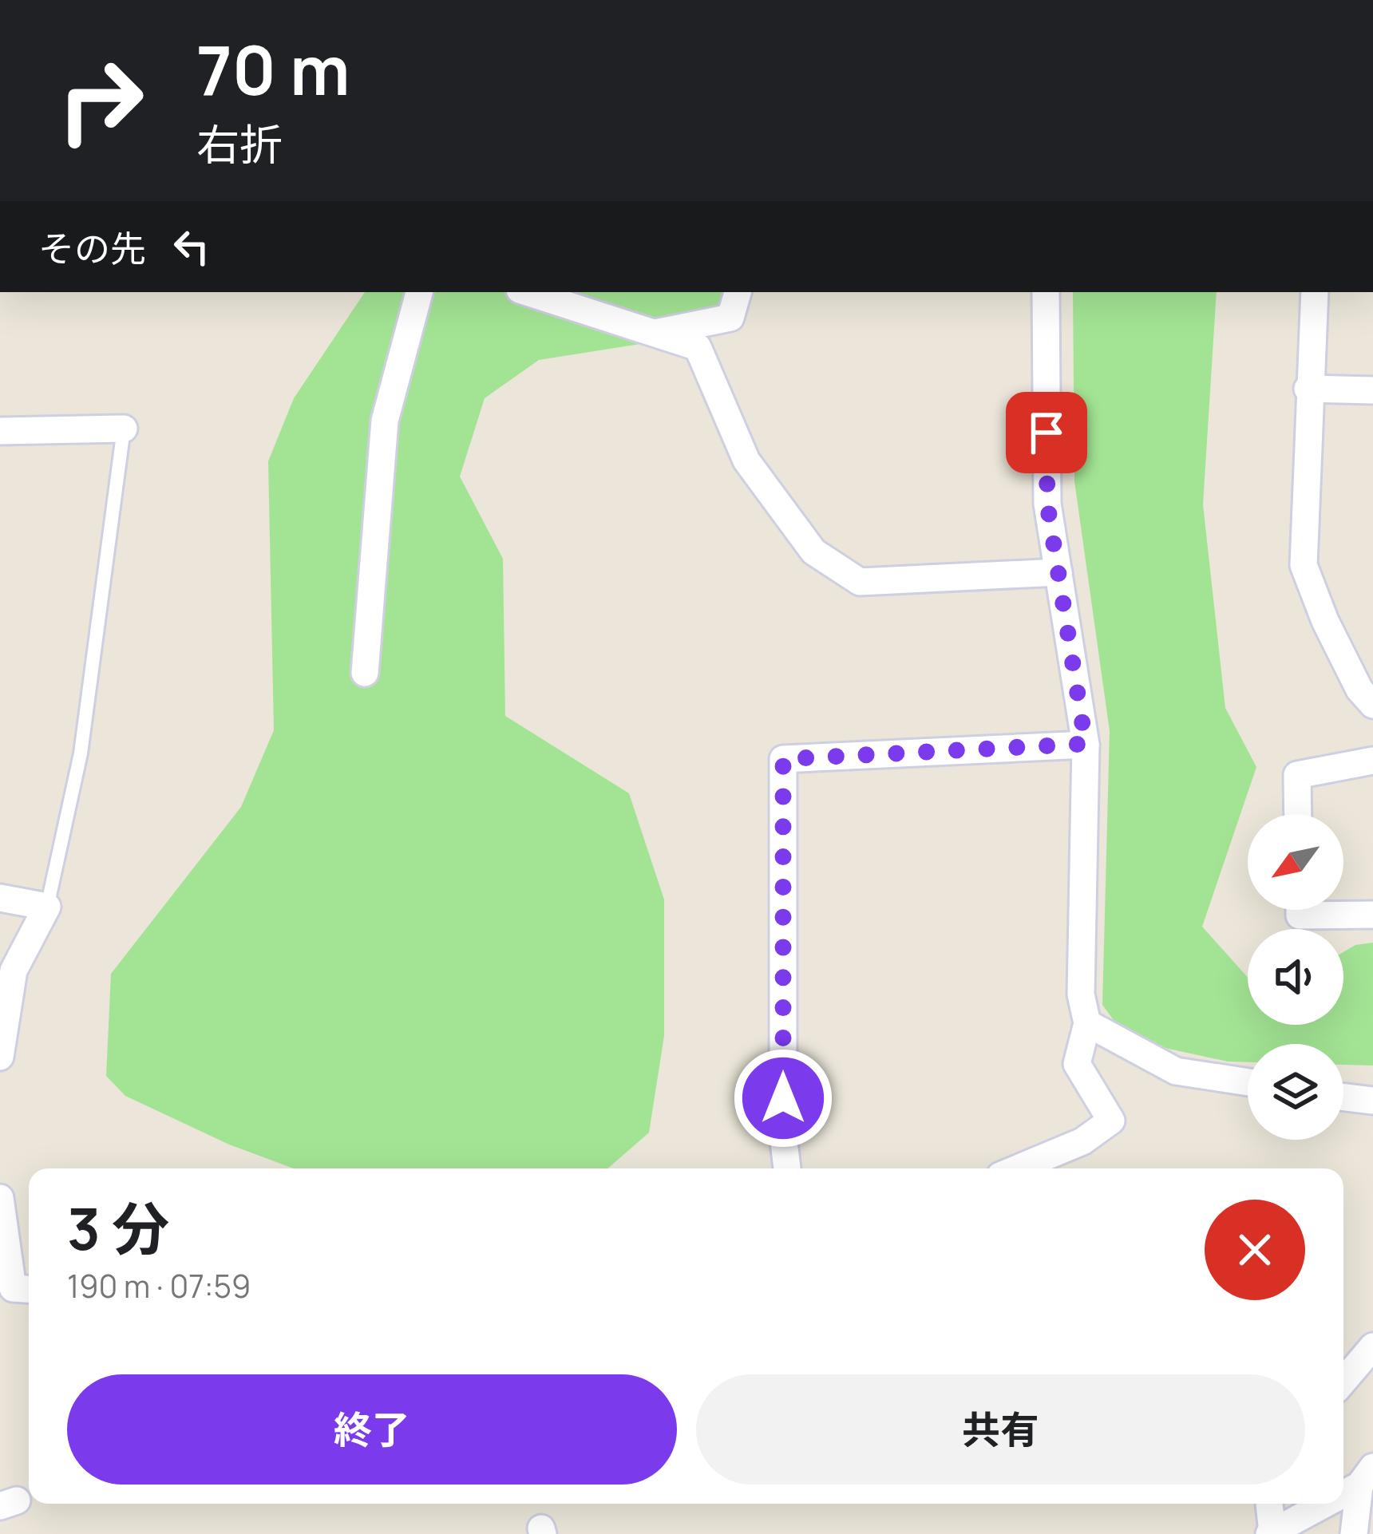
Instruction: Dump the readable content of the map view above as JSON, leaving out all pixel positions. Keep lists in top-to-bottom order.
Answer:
{
  "north": "bottom left",
  "page": {
    "turn": ["70 m", "右折"],
    "then": "その先",
    "heading": ["3 分", "190 m · 07:59"],
    "buttons": ["終了", "共有"]
  }
}
